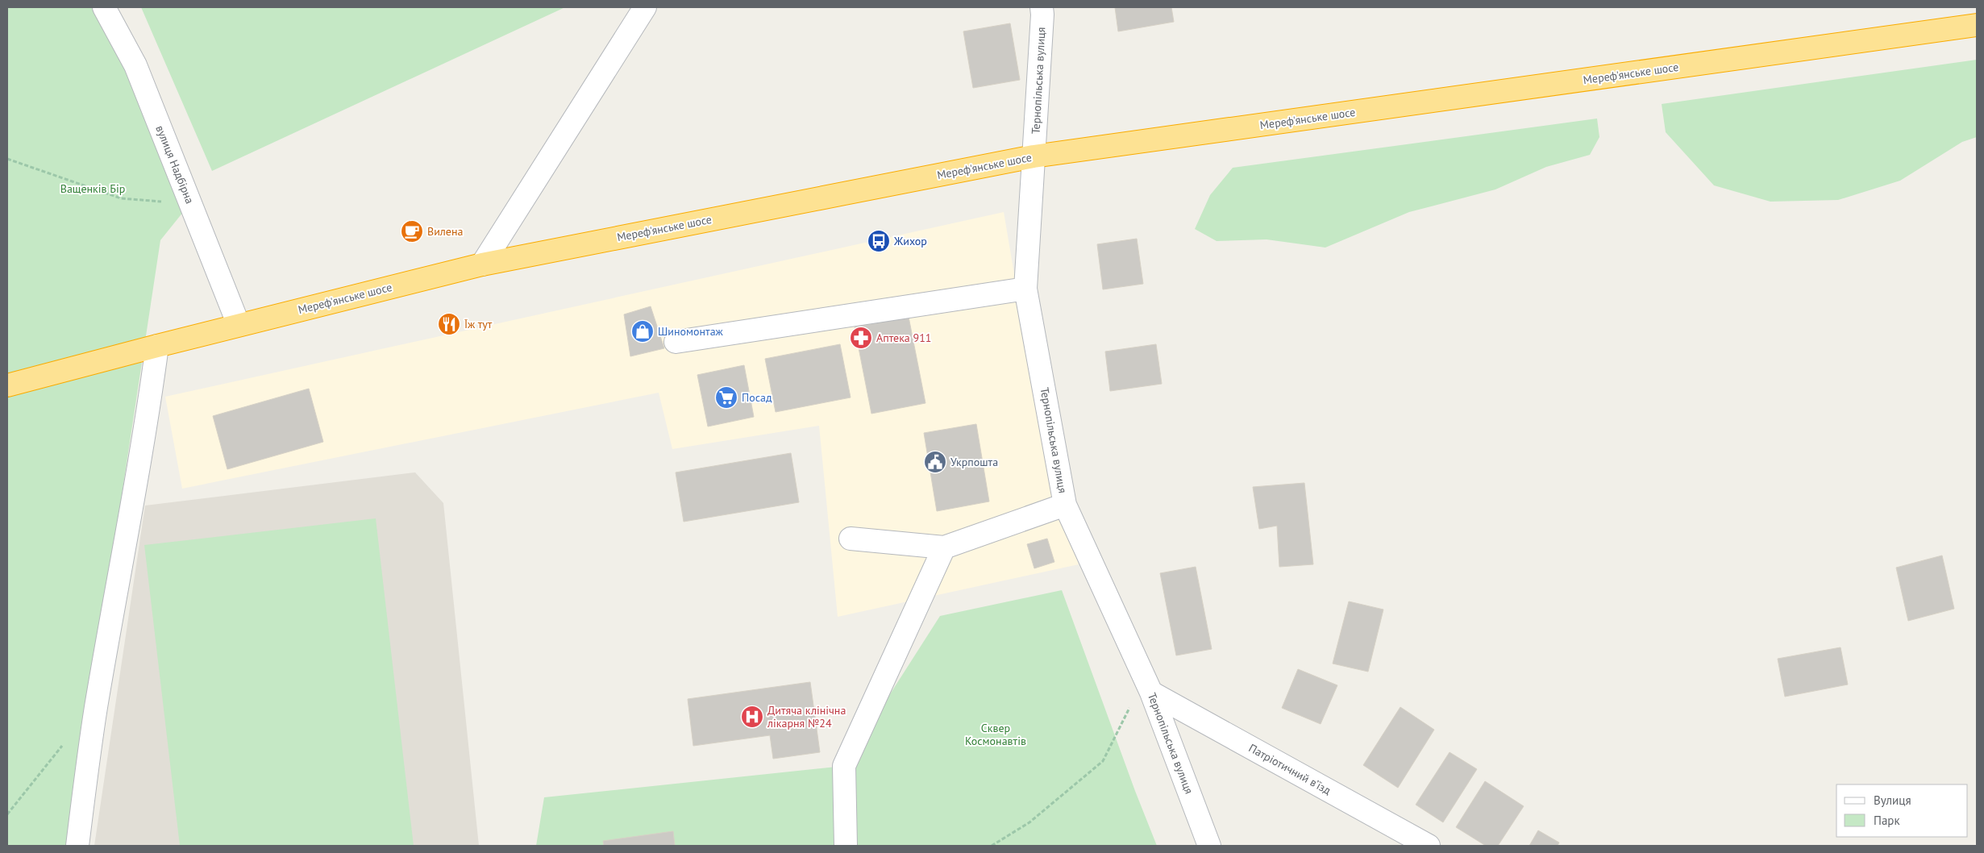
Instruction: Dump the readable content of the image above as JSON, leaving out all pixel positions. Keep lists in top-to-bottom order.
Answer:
{
  "streets": {
    "highway": ["Мереф'янське шосе"],
    "street": ["Тернопільська вулиця", "вулиця Надбірна", "Патріотичний в’їзд"]
  },
  "crossings": [
    ["Мереф'янське шосе", "Тернопільська вулиця"],
    ["Мереф'янське шосе", "вулиця Надбірна"],
    ["Тернопільська вулиця", "Патріотичний в’їзд"]
  ],
  "parks": ["Ващенків Бір", "Сквер Космонавтів"],
  "places": {
    "cafe": ["Вилена"],
    "bus stop": ["Жихор"],
    "restaurant": ["Їж тут"],
    "shop": ["Шиномонтаж"],
    "pharmacy": ["Аптека 911"],
    "supermarket": ["Посад"],
    "public building": ["Укрпошта"],
    "hospital": ["Дитяча клінічна лікарня №24"]
  },
  "legend": ["Вулиця", "Парк"]
}
